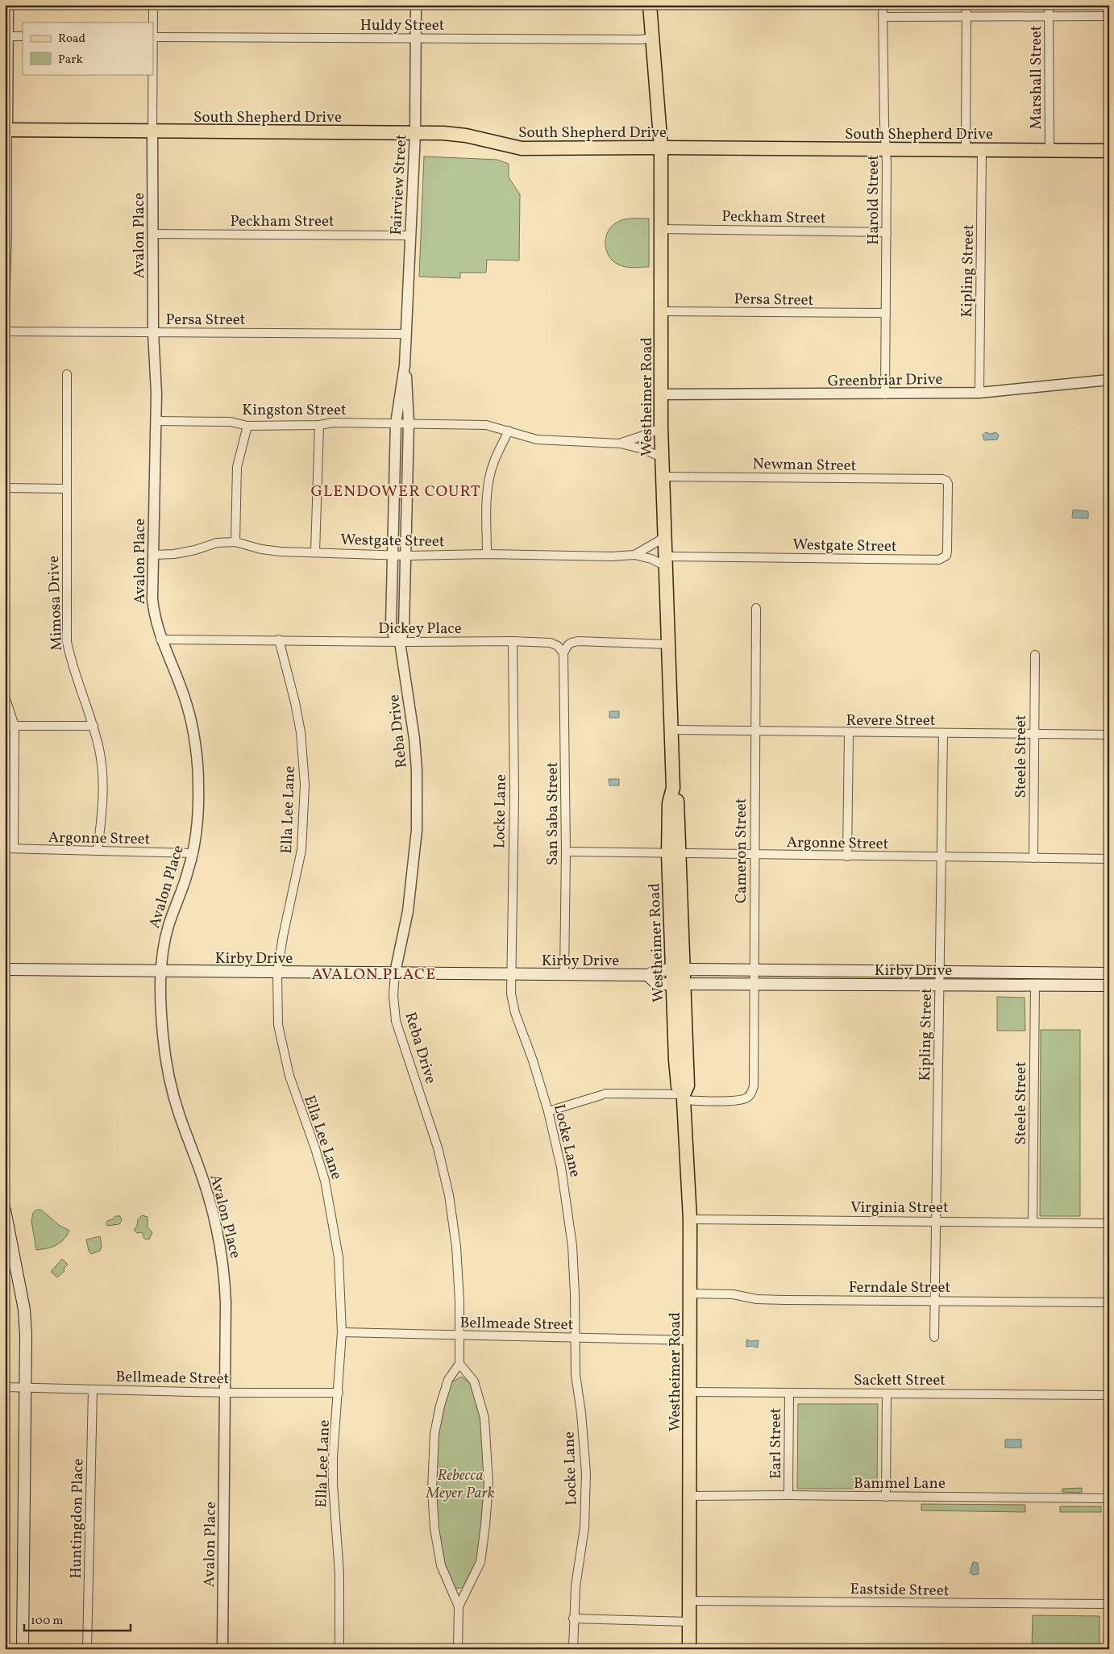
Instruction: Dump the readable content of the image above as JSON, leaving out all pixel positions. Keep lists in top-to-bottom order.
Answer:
{
  "streets": {
    "main road": ["South Shepherd Drive", "Westheimer Road", "Kirby Drive"],
    "street": [
      "Huldy Street",
      "Marshall Street",
      "Fairview Street",
      "Harold Street",
      "Peckham Street",
      "Avalon Place",
      "Kipling Street",
      "Persa Street",
      "Greenbriar Drive",
      "Kingston Street",
      "Newman Street",
      "Westgate Street",
      "Mimosa Drive",
      "Dickey Place",
      "Revere Street",
      "Reba Drive",
      "Steele Street",
      "Ella Lee Lane",
      "Locke Lane",
      "San Saba Street",
      "Argonne Street",
      "Cameron Street",
      "Virginia Street",
      "Ferndale Street",
      "Bellmeade Street",
      "Sackett Street",
      "Earl Street",
      "Bammel Lane",
      "Huntingdon Place",
      "Eastside Street"
    ]
  },
  "crossings": [
    ["Huldy Street", "Fairview Street"],
    ["Huldy Street", "Westheimer Road"],
    ["Marshall Street", "South Shepherd Drive"],
    ["South Shepherd Drive", "Fairview Street"],
    ["South Shepherd Drive", "Harold Street"],
    ["South Shepherd Drive", "Avalon Place"],
    ["South Shepherd Drive", "Kipling Street"],
    ["South Shepherd Drive", "Westheimer Road"],
    ["Fairview Street", "Peckham Street"],
    ["Fairview Street", "Persa Street"],
    ["Fairview Street", "Kingston Street"],
    ["Fairview Street", "Westgate Street"],
    ["Fairview Street", "Reba Drive"],
    ["Harold Street", "Peckham Street"],
    ["Harold Street", "Persa Street"],
    ["Harold Street", "Greenbriar Drive"],
    ["Peckham Street", "Avalon Place"],
    ["Peckham Street", "Westheimer Road"],
    ["Avalon Place", "Persa Street"],
    ["Avalon Place", "Kingston Street"],
    ["Avalon Place", "Westgate Street"],
    ["Avalon Place", "Dickey Place"],
    ["Avalon Place", "Argonne Street"],
    ["Avalon Place", "Kirby Drive"],
    ["Avalon Place", "Bellmeade Street"],
    ["Kipling Street", "Greenbriar Drive"],
    ["Kipling Street", "Revere Street"],
    ["Kipling Street", "Argonne Street"],
    ["Kipling Street", "Kirby Drive"],
    ["Kipling Street", "Virginia Street"],
    ["Kipling Street", "Ferndale Street"],
    ["Persa Street", "Westheimer Road"],
    ["Greenbriar Drive", "Westheimer Road"],
    ["Westheimer Road", "Newman Street"],
    ["Westheimer Road", "Westgate Street"],
    ["Westheimer Road", "Revere Street"],
    ["Westheimer Road", "Argonne Street"],
    ["Westheimer Road", "Cameron Street"],
    ["Westheimer Road", "Kirby Drive"],
    ["Westheimer Road", "Virginia Street"],
    ["Westheimer Road", "Ferndale Street"],
    ["Westheimer Road", "Bellmeade Street"],
    ["Westheimer Road", "Sackett Street"],
    ["Westheimer Road", "Bammel Lane"],
    ["Westheimer Road", "Eastside Street"],
    ["Newman Street", "Westgate Street"],
    ["Westgate Street", "Reba Drive"],
    ["Mimosa Drive", "Argonne Street"],
    ["Dickey Place", "Reba Drive"],
    ["Dickey Place", "Ella Lee Lane"],
    ["Dickey Place", "Locke Lane"],
    ["Dickey Place", "San Saba Street"],
    ["Revere Street", "Steele Street"],
    ["Revere Street", "Cameron Street"],
    ["Reba Drive", "Kirby Drive"],
    ["Reba Drive", "Bellmeade Street"],
    ["Steele Street", "Argonne Street"],
    ["Steele Street", "Kirby Drive"],
    ["Steele Street", "Virginia Street"],
    ["Ella Lee Lane", "Kirby Drive"],
    ["Ella Lee Lane", "Bellmeade Street"],
    ["Locke Lane", "Kirby Drive"],
    ["Locke Lane", "Bellmeade Street"],
    ["San Saba Street", "Argonne Street"],
    ["San Saba Street", "Kirby Drive"],
    ["Argonne Street", "Cameron Street"],
    ["Cameron Street", "Kirby Drive"],
    ["Bellmeade Street", "Huntingdon Place"],
    ["Sackett Street", "Earl Street"],
    ["Earl Street", "Bammel Lane"]
  ],
  "districts": ["GLENDOWER COURT", "AVALON PLACE"],
  "parks": ["Rebecca Meyer Park"],
  "legend": ["Road", "Park"],
  "scale_bar": "100 m"
}
